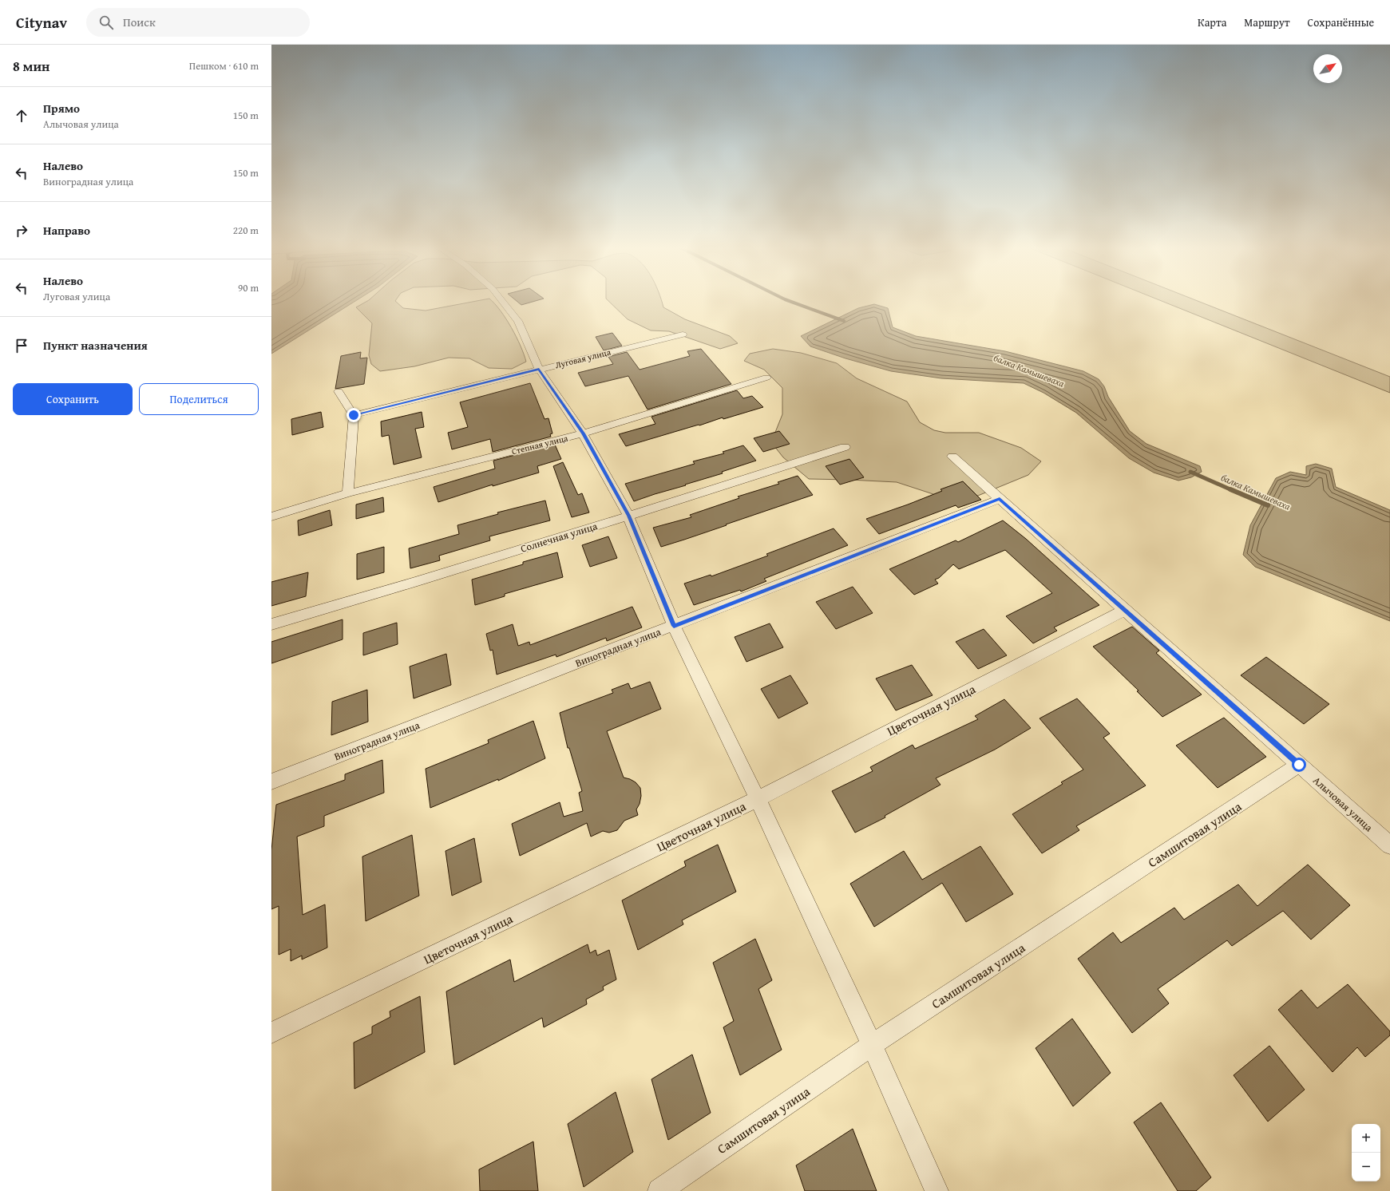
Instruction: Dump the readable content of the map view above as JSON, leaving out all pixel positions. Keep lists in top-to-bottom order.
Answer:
{
  "streets": {
    "street": [
      "Луговая улица",
      "Степная улица",
      "Солнечная улица",
      "Виноградная улица",
      "Цветочная улица",
      "Алычовая улица",
      "Самшитовая улица"
    ]
  },
  "crossings": [
    ["Виноградная улица", "Алычовая улица"],
    ["Цветочная улица", "Алычовая улица"],
    ["Алычовая улица", "Самшитовая улица"]
  ],
  "water": ["балка Камышеваха"],
  "north": "top right",
  "page": {
    "header": "Citynav",
    "search": "Поиск",
    "nav": ["Карта", "Маршрут", "Сохранённые"],
    "heading": ["8 мин", "Пешком · 610 m"],
    "list": [
      ["Прямо", "Алычовая улица", "150 m"],
      ["Налево", "Виноградная улица", "150 m"],
      ["Направо", "220 m"],
      ["Налево", "Луговая улица", "90 m"],
      "Пункт назначения"
    ],
    "buttons": ["Сохранить", "Поделиться"],
    "map_buttons": ["+", "−"]
  }
}
